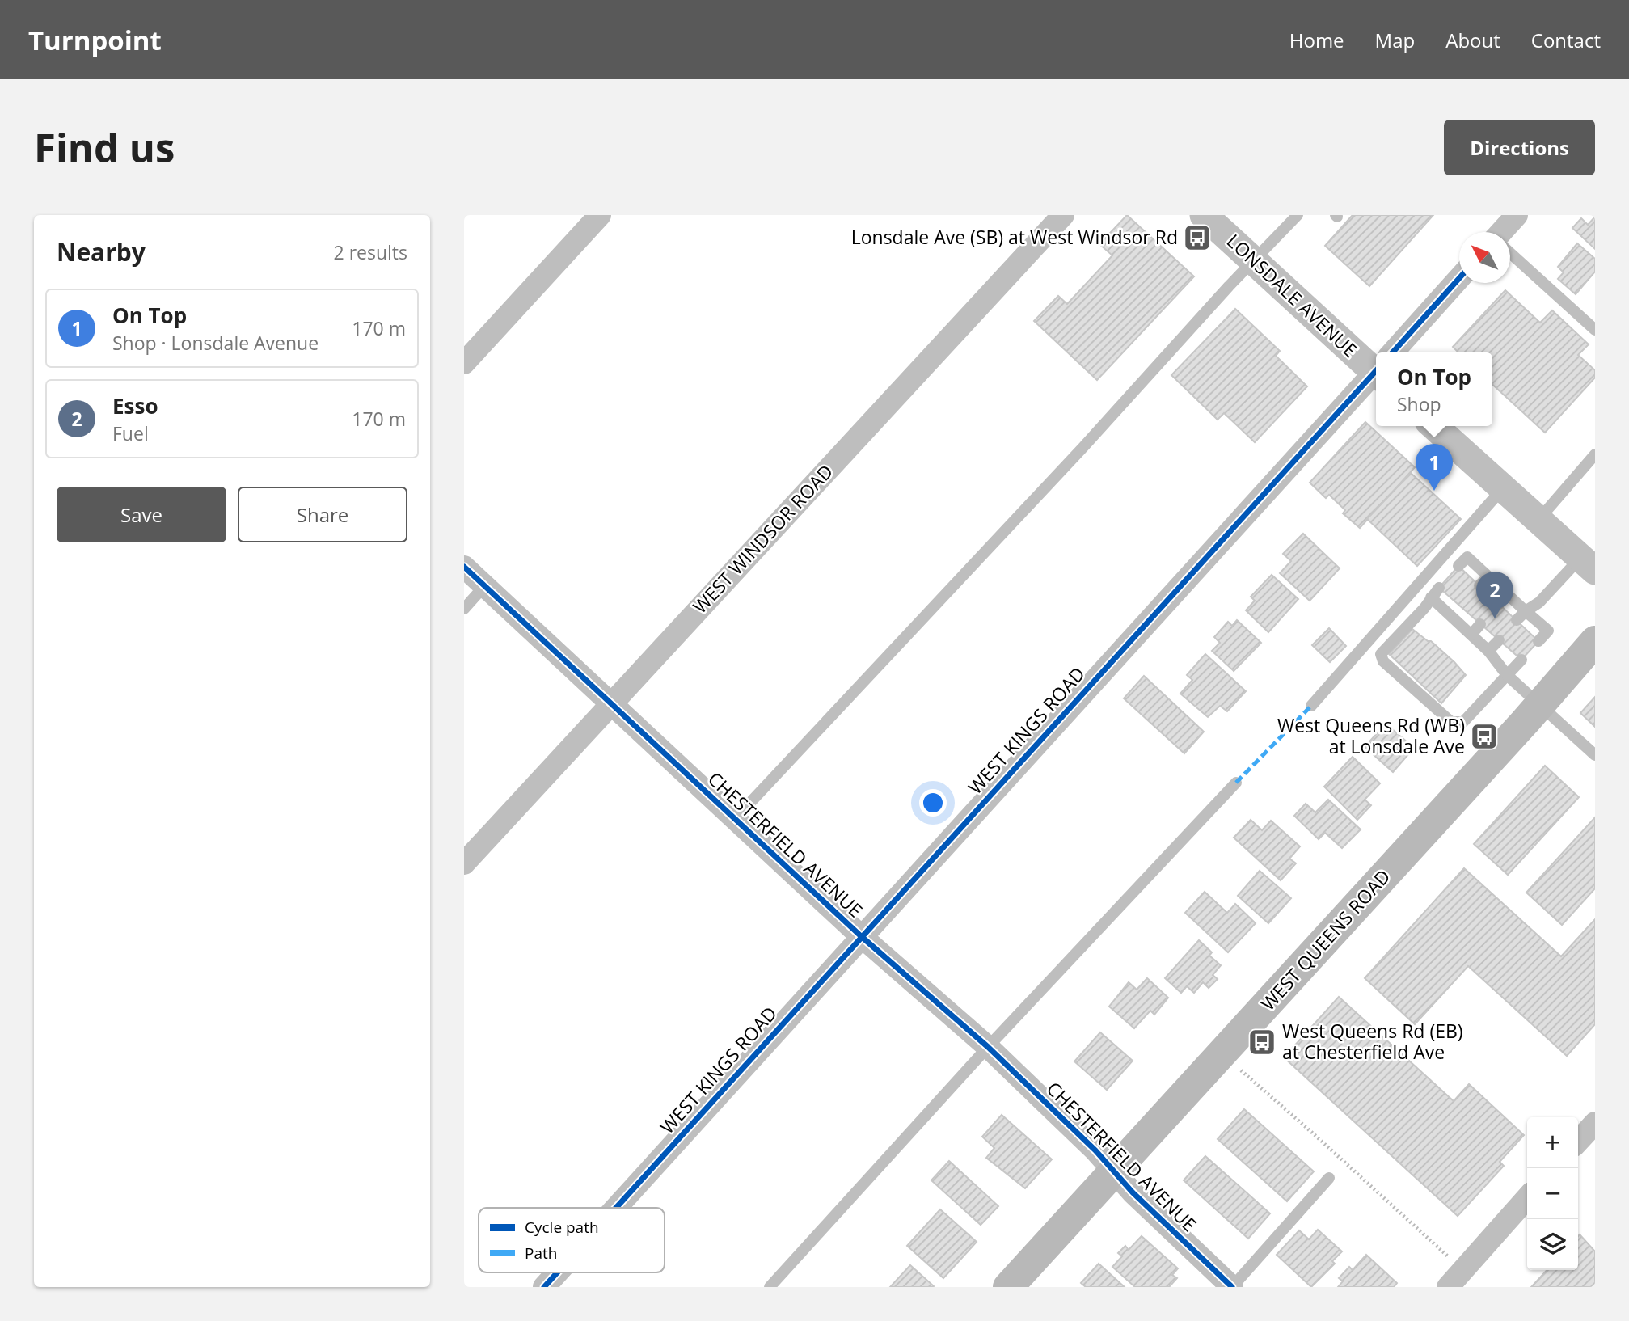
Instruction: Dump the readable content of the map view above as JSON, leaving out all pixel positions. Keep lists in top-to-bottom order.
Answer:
{
  "streets": {
    "main road": ["WEST QUEENS ROAD"],
    "street": [
      "LONSDALE AVENUE",
      "WEST WINDSOR ROAD",
      "WEST KINGS ROAD",
      "CHESTERFIELD AVENUE"
    ]
  },
  "crossings": [
    ["WEST WINDSOR ROAD", "CHESTERFIELD AVENUE"],
    ["WEST KINGS ROAD", "CHESTERFIELD AVENUE"],
    ["CHESTERFIELD AVENUE", "WEST QUEENS ROAD"]
  ],
  "places": {
    "bus stop": ["Lonsdale Ave (SB) at West Windsor Rd", "West Queens Rd (WB) at Lonsdale Ave", "West Queens Rd (EB) at Chesterfield Ave"]
  },
  "legend": ["Cycle path", "Path"],
  "north": "top left",
  "page": {
    "header": "Turnpoint",
    "nav": [
      "Home",
      "Map",
      "About",
      "Contact"
    ],
    "buttons": [
      "Directions",
      ["Save", "Share"]
    ],
    "title": "Find us",
    "heading": ["Nearby", "2 results"],
    "list": [
      {
        "mark": "1",
        "name": "On Top",
        "note": "Shop · Lonsdale Avenue",
        "value": "170 m"
      },
      {
        "mark": "2",
        "name": "Esso",
        "note": "Fuel",
        "value": "170 m"
      }
    ],
    "popup": ["On Top", "Shop"],
    "pins": ["1", "2"],
    "map_buttons": ["+", "−"]
  }
}
